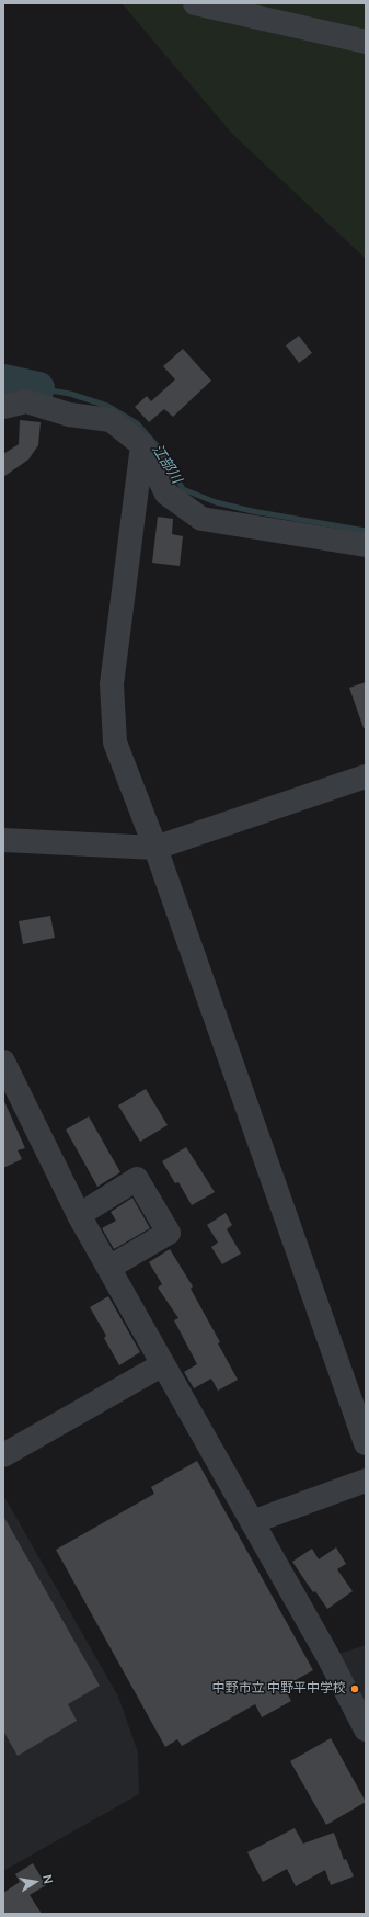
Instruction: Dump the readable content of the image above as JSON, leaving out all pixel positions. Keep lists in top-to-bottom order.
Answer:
{
  "water": ["江部川"],
  "places": ["中野市立 中野平中学校"],
  "north": "right"
}
